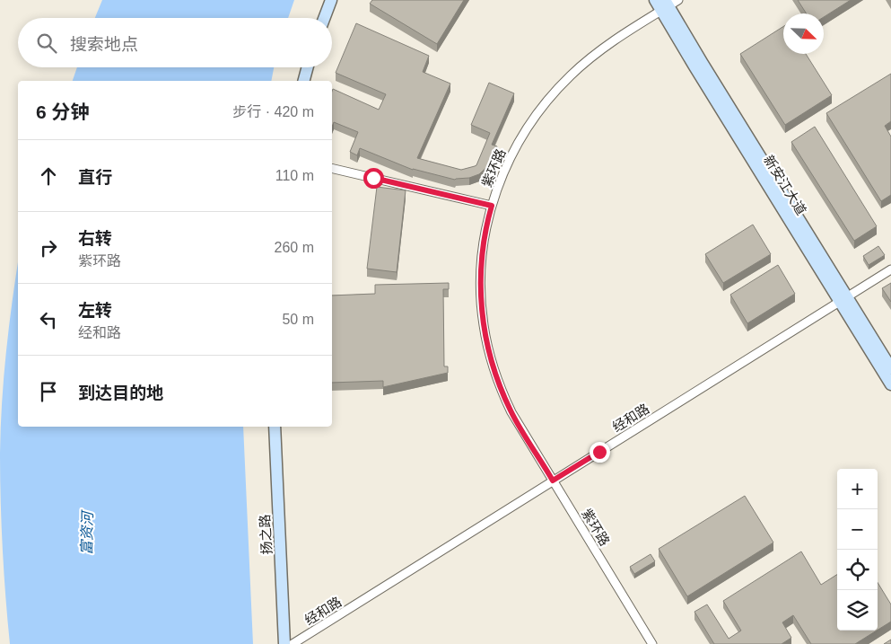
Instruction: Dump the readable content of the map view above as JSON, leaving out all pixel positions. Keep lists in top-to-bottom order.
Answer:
{
  "streets": {
    "main road": ["新安江大道", "扬之路"],
    "street": ["紫环路", "经和路"]
  },
  "crossings": [
    ["紫环路", "新安江大道"],
    ["紫环路", "经和路"],
    ["新安江大道", "经和路"]
  ],
  "water": ["富资河"],
  "north": "bottom right",
  "page": {
    "search": "搜索地点",
    "heading": ["6 分钟", "步行 · 420 m"],
    "list": [
      ["直行", "110 m"],
      ["右转", "紫环路", "260 m"],
      ["左转", "经和路", "50 m"],
      "到达目的地"
    ],
    "map_buttons": ["+", "−"]
  }
}
